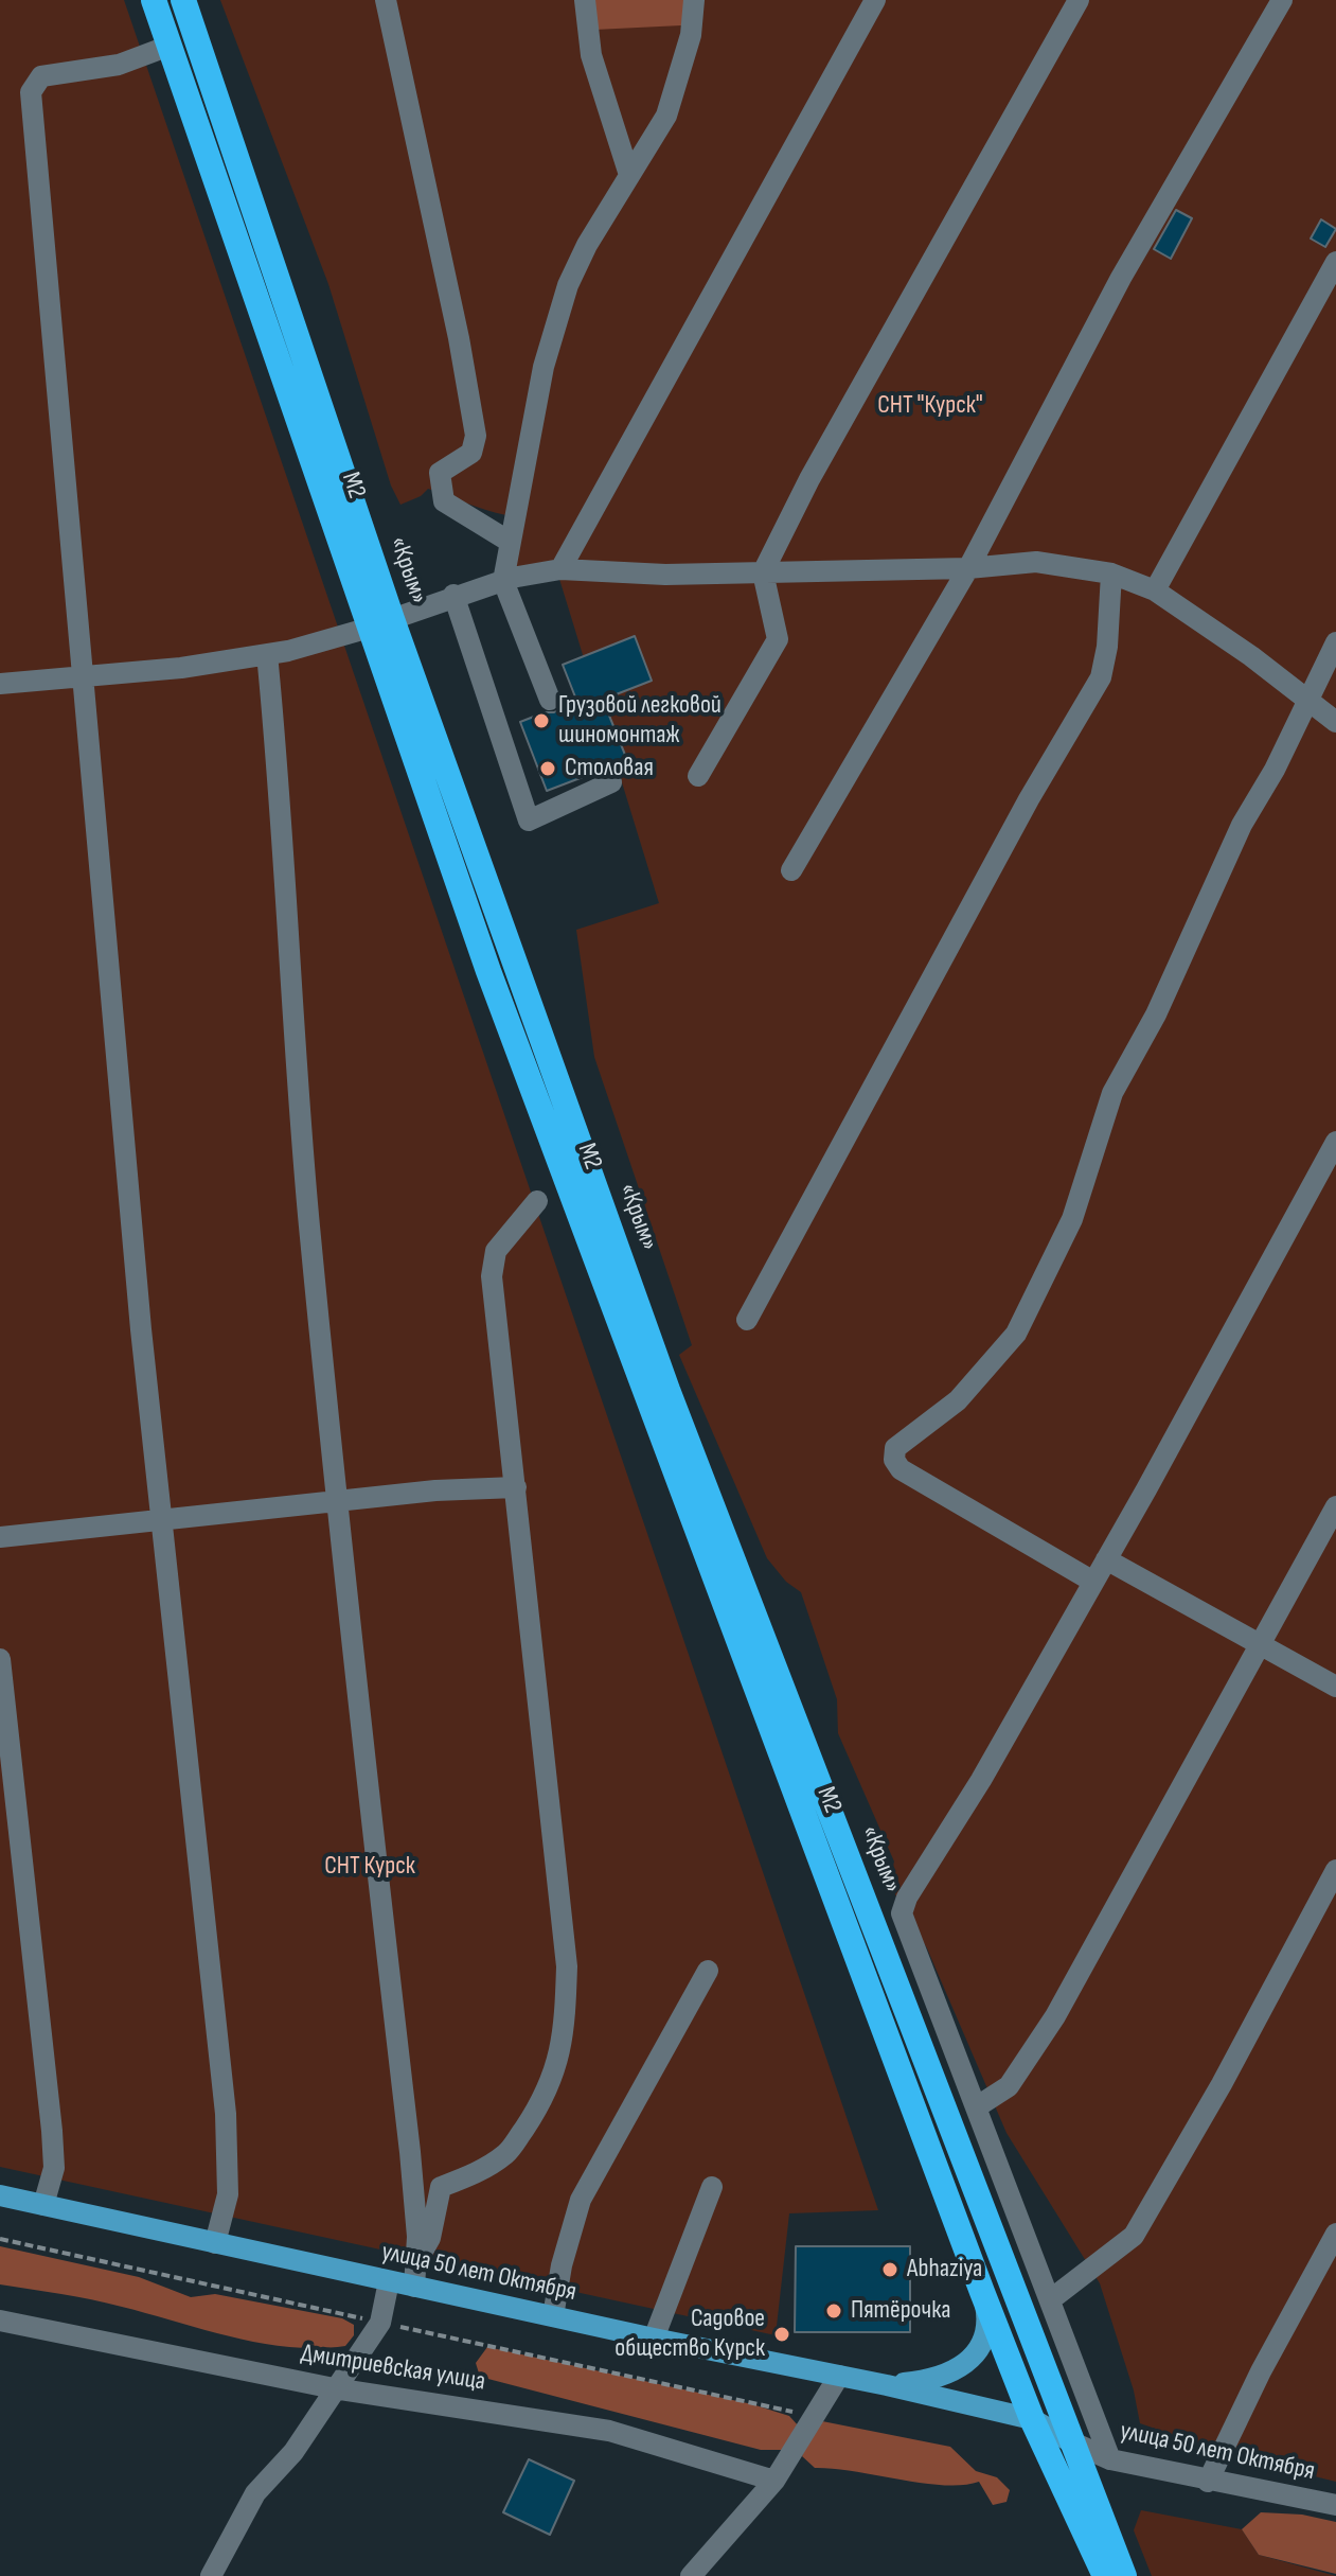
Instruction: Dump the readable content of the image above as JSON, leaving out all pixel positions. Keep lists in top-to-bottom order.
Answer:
{
  "streets": {
    "highway": ["М2", "«Крым»"],
    "main road": ["улица 50 лет Октября"],
    "street": ["Дмитриевская улица"]
  },
  "crossings": [
    ["М2", "«Крым»"],
    ["М2", "улица 50 лет Октября"],
    ["«Крым»", "улица 50 лет Октября"]
  ],
  "parks": ["СНТ \"Курск\"", "СНТ Курск"],
  "places": [
    "Грузовой легковой шиномонтаж",
    "Столовая",
    "Abhaziya",
    "Пятёрочка",
    "Садовое общество Курск"
  ]
}
